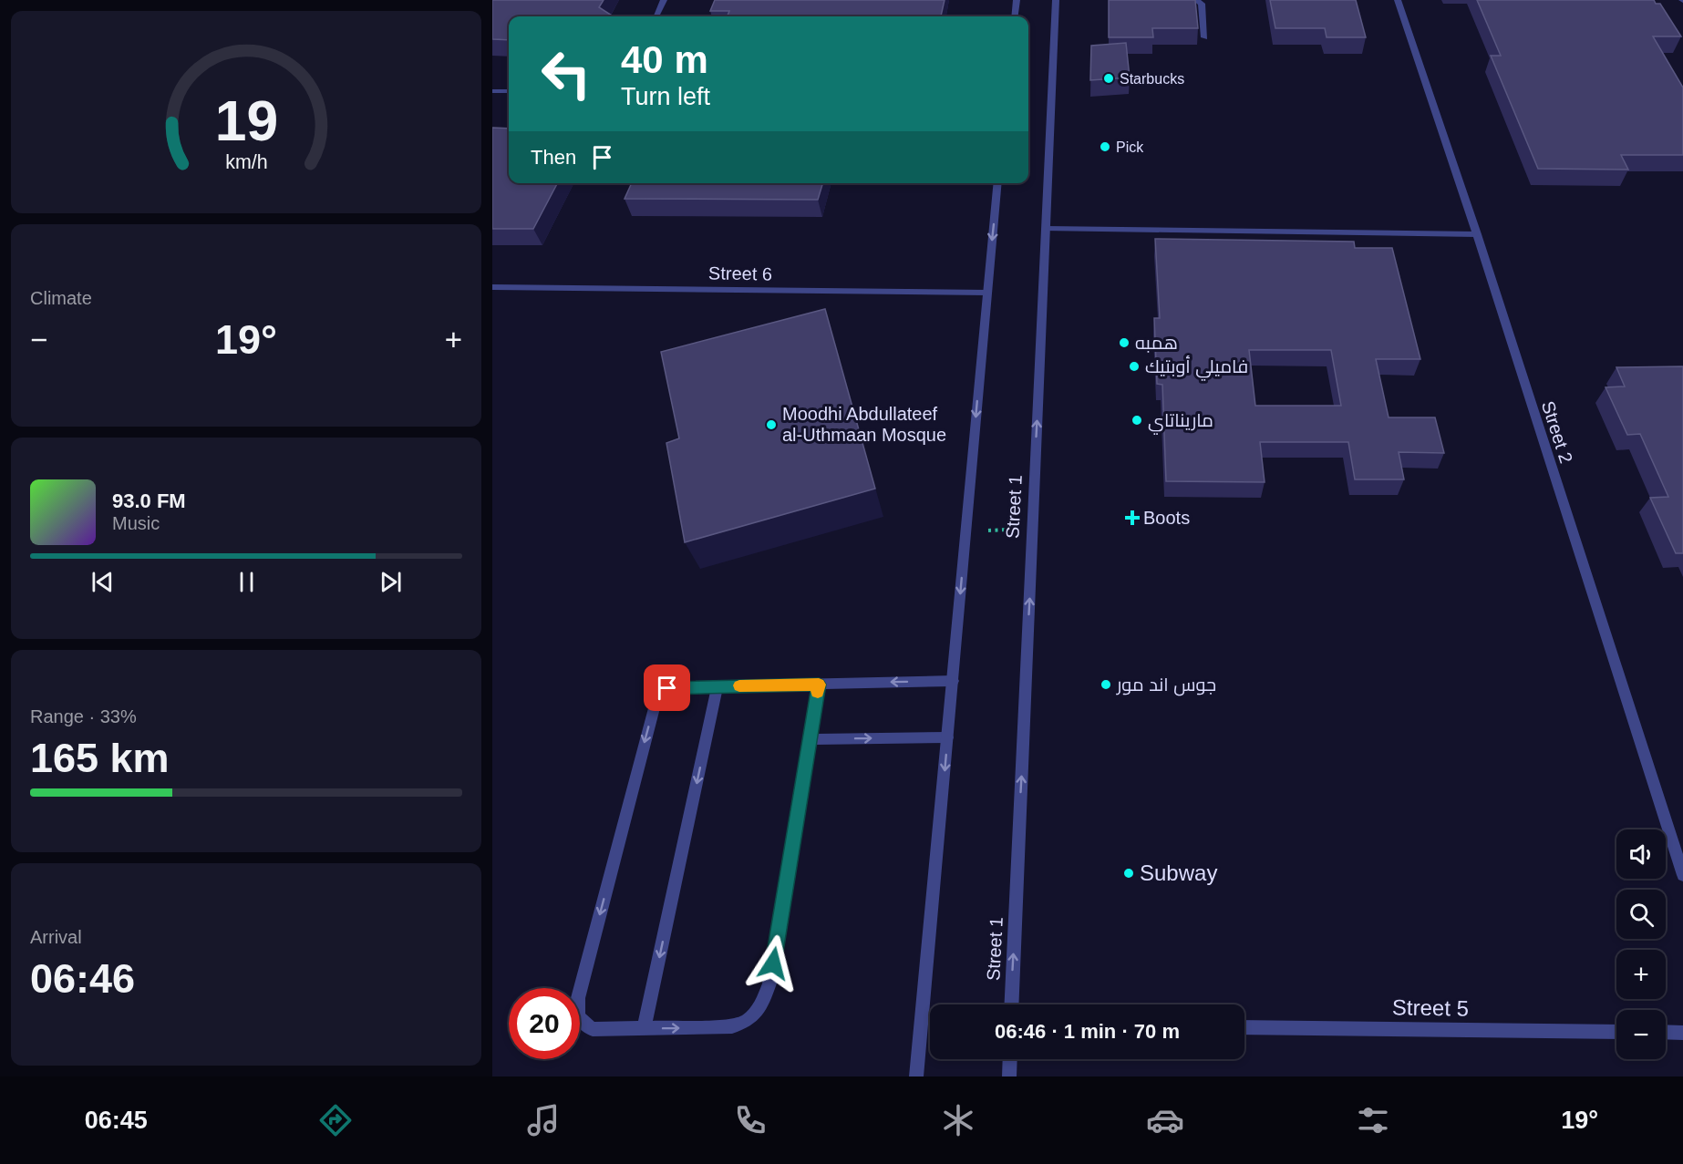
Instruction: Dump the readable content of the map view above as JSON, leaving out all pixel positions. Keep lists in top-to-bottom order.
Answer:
{
  "streets": {
    "street": [
      "Street 6",
      "Street 2",
      "Street 1",
      "Street 5"
    ]
  },
  "places": {
    "other": [
      "Starbucks",
      "Pick",
      "همبه",
      "فاميلي أوبتيك",
      "ماريناتاي",
      "Moodhi Abdullateef al-Uthmaan Mosque",
      "جوس اند مور",
      "Subway"
    ],
    "health": ["Boots"]
  },
  "page": {
    "turn": ["40 m", "Turn left"],
    "then": "Then",
    "tile": [
      "Climate",
      ["Range · 33%", "165 km"],
      ["Arrival", "06:46"]
    ],
    "heat": ["−", "19°", "+"],
    "song": ["93.0 FM", "Music"],
    "map_buttons": ["+", "−"],
    "limit": "20",
    "trip": "06:46 · 1 min · 70 m",
    "tabs": ["06:45", "19°"],
    "gauge": ["19", "km/h"]
  }
}
